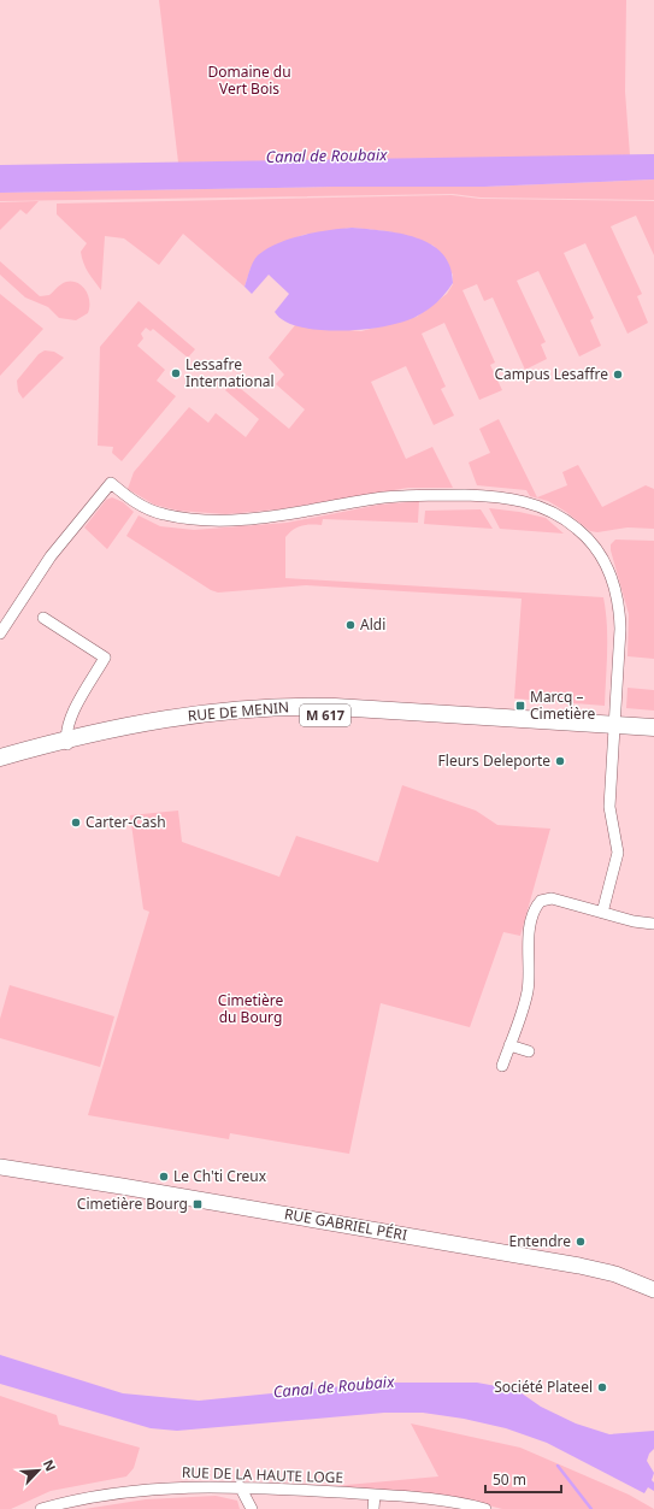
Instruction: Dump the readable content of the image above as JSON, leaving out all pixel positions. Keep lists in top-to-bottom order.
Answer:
{
  "streets": {
    "main road": ["RUE DE MENIN", "M 617", "RUE GABRIEL PÉRI"],
    "street": ["RUE DE LA HAUTE LOGE"]
  },
  "water": ["Canal de Roubaix"],
  "parks": ["Domaine du Vert Bois", "Cimetière du Bourg"],
  "places": {
    "other": [
      "Lessafre International",
      "Campus Lesaffre",
      "Aldi",
      "Fleurs Deleporte",
      "Carter-Cash",
      "Le Ch'ti Creux",
      "Entendre",
      "Société Plateel"
    ],
    "transit": ["Marcq – Cimetière", "Cimetière Bourg"]
  },
  "scale_bar": "50 m",
  "north": "top right"
}
